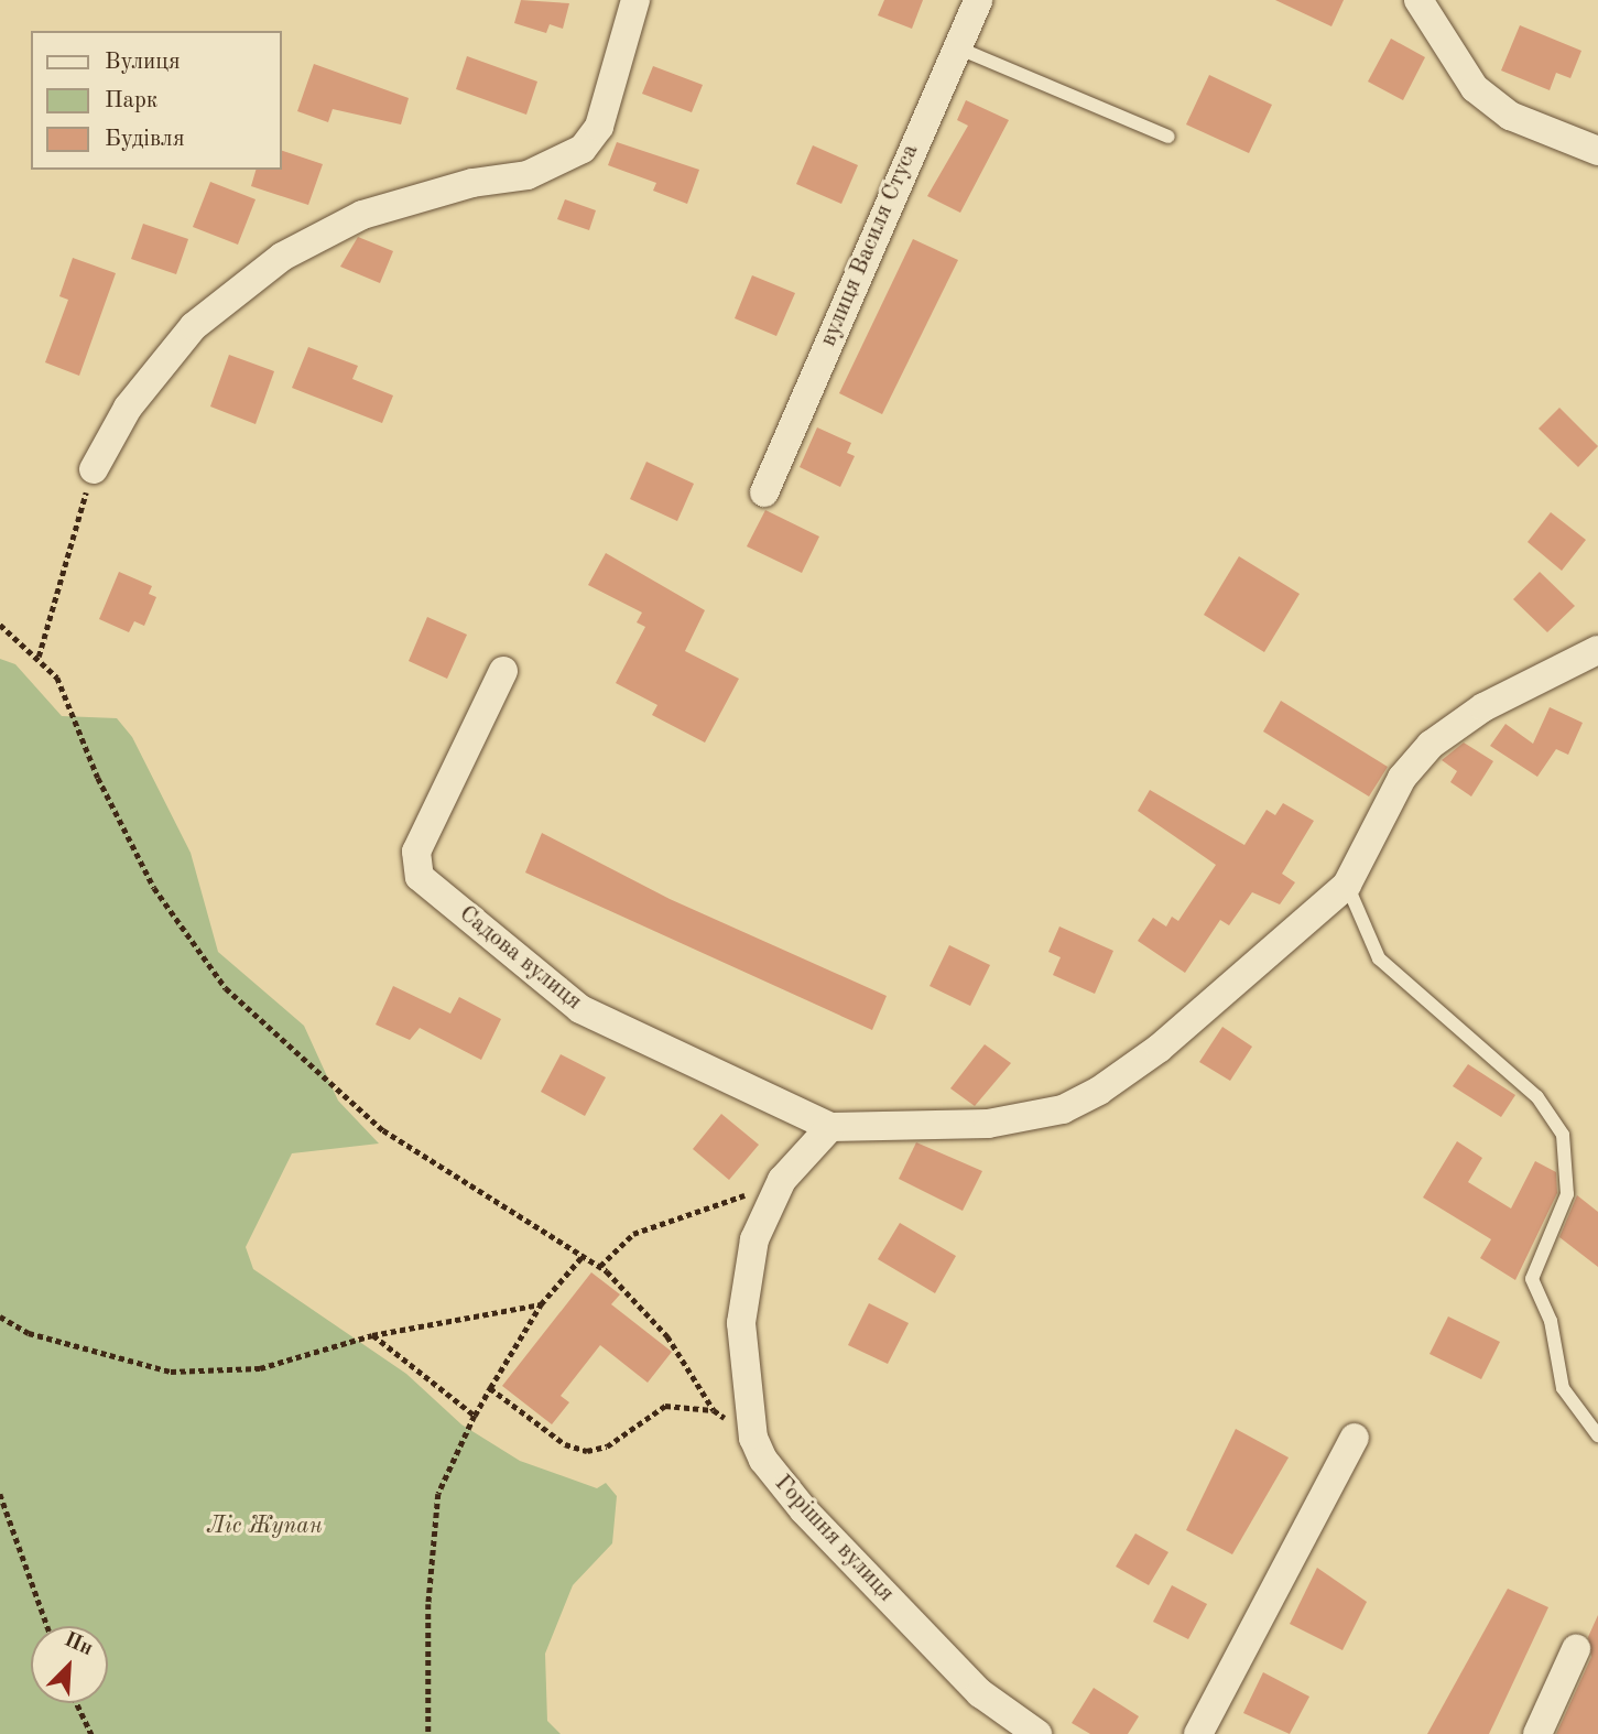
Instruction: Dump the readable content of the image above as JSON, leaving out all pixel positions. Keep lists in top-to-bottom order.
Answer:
{
  "streets": {
    "street": ["вулиця Василя Стуса", "Садова вулиця", "Горішня вулиця"]
  },
  "crossings": [
    ["Садова вулиця", "Горішня вулиця"]
  ],
  "parks": ["Ліс Жупан"],
  "legend": ["Вулиця", "Парк", "Будівля"],
  "north": "top right"
}
